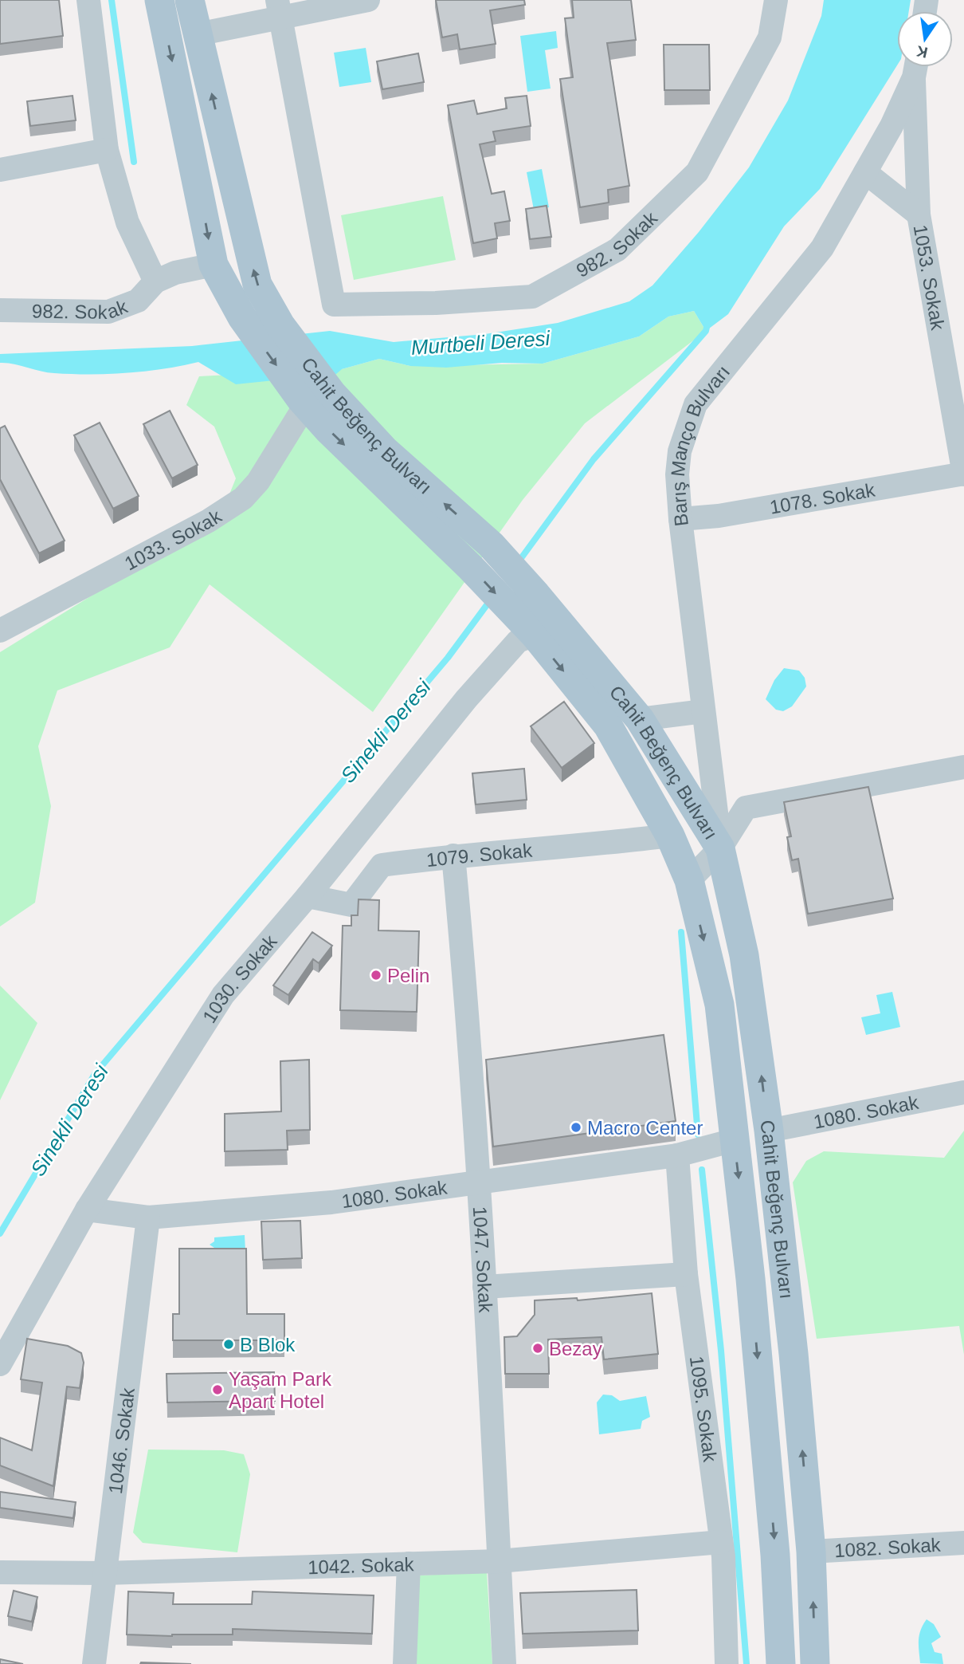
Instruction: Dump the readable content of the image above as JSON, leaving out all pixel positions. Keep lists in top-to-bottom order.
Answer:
{
  "streets": {
    "main road": ["Cahit Beğenç Bulvarı"],
    "street": [
      "982. Sokak",
      "1053. Sokak",
      "Barış Manço Bulvarı",
      "1078. Sokak",
      "1033. Sokak",
      "1079. Sokak",
      "1030. Sokak",
      "1080. Sokak",
      "1047. Sokak",
      "1095. Sokak",
      "1046. Sokak",
      "1082. Sokak",
      "1042. Sokak"
    ]
  },
  "crossings": [
    ["982. Sokak", "Cahit Beğenç Bulvarı"],
    ["1053. Sokak", "Barış Manço Bulvarı"],
    ["1053. Sokak", "1078. Sokak"],
    ["Cahit Beğenç Bulvarı", "Barış Manço Bulvarı"],
    ["Cahit Beğenç Bulvarı", "1033. Sokak"],
    ["Cahit Beğenç Bulvarı", "1079. Sokak"],
    ["Cahit Beğenç Bulvarı", "1030. Sokak"],
    ["Cahit Beğenç Bulvarı", "1080. Sokak"],
    ["Cahit Beğenç Bulvarı", "1082. Sokak"],
    ["Barış Manço Bulvarı", "1078. Sokak"],
    ["1079. Sokak", "1030. Sokak"],
    ["1079. Sokak", "1047. Sokak"],
    ["1030. Sokak", "1080. Sokak"],
    ["1080. Sokak", "1047. Sokak"],
    ["1080. Sokak", "1095. Sokak"],
    ["1080. Sokak", "1046. Sokak"],
    ["1047. Sokak", "1042. Sokak"],
    ["1095. Sokak", "1042. Sokak"],
    ["1046. Sokak", "1042. Sokak"]
  ],
  "water": ["Murtbeli Deresi", "Sinekli Deresi"],
  "places": [
    "Pelin",
    "Macro Center",
    "B Blok",
    "Bezay",
    "Yaşam Park Apart Hotel"
  ],
  "north": "bottom"
}
